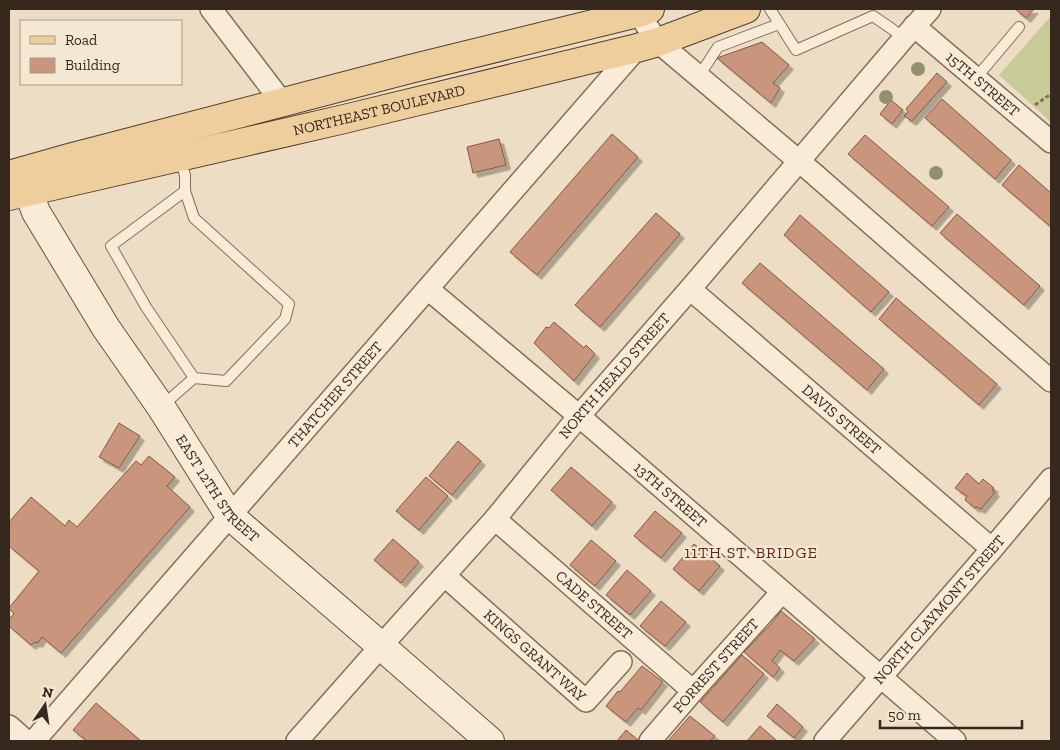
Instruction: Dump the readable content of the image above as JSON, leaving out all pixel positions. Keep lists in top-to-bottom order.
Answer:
{
  "streets": {
    "main road": ["NORTHEAST BOULEVARD", "EAST 12TH STREET"],
    "street": [
      "15TH STREET",
      "NORTH HEALD STREET",
      "THATCHER STREET",
      "DAVIS STREET",
      "13TH STREET",
      "CADE STREET",
      "NORTH CLAYMONT STREET",
      "KINGS GRANT WAY",
      "FORREST STREET"
    ]
  },
  "crossings": [
    ["15TH STREET", "NORTH HEALD STREET"],
    ["NORTHEAST BOULEVARD", "THATCHER STREET"],
    ["NORTHEAST BOULEVARD", "EAST 12TH STREET"],
    ["NORTH HEALD STREET", "DAVIS STREET"],
    ["NORTH HEALD STREET", "EAST 12TH STREET"],
    ["NORTH HEALD STREET", "13TH STREET"],
    ["NORTH HEALD STREET", "CADE STREET"],
    ["NORTH HEALD STREET", "KINGS GRANT WAY"],
    ["THATCHER STREET", "EAST 12TH STREET"],
    ["THATCHER STREET", "13TH STREET"],
    ["DAVIS STREET", "NORTH CLAYMONT STREET"],
    ["13TH STREET", "NORTH CLAYMONT STREET"],
    ["13TH STREET", "FORREST STREET"],
    ["CADE STREET", "FORREST STREET"]
  ],
  "districts": ["11TH ST. BRIDGE"],
  "legend": ["Road", "Building"],
  "scale_bar": "50 m",
  "north": "top"
}
